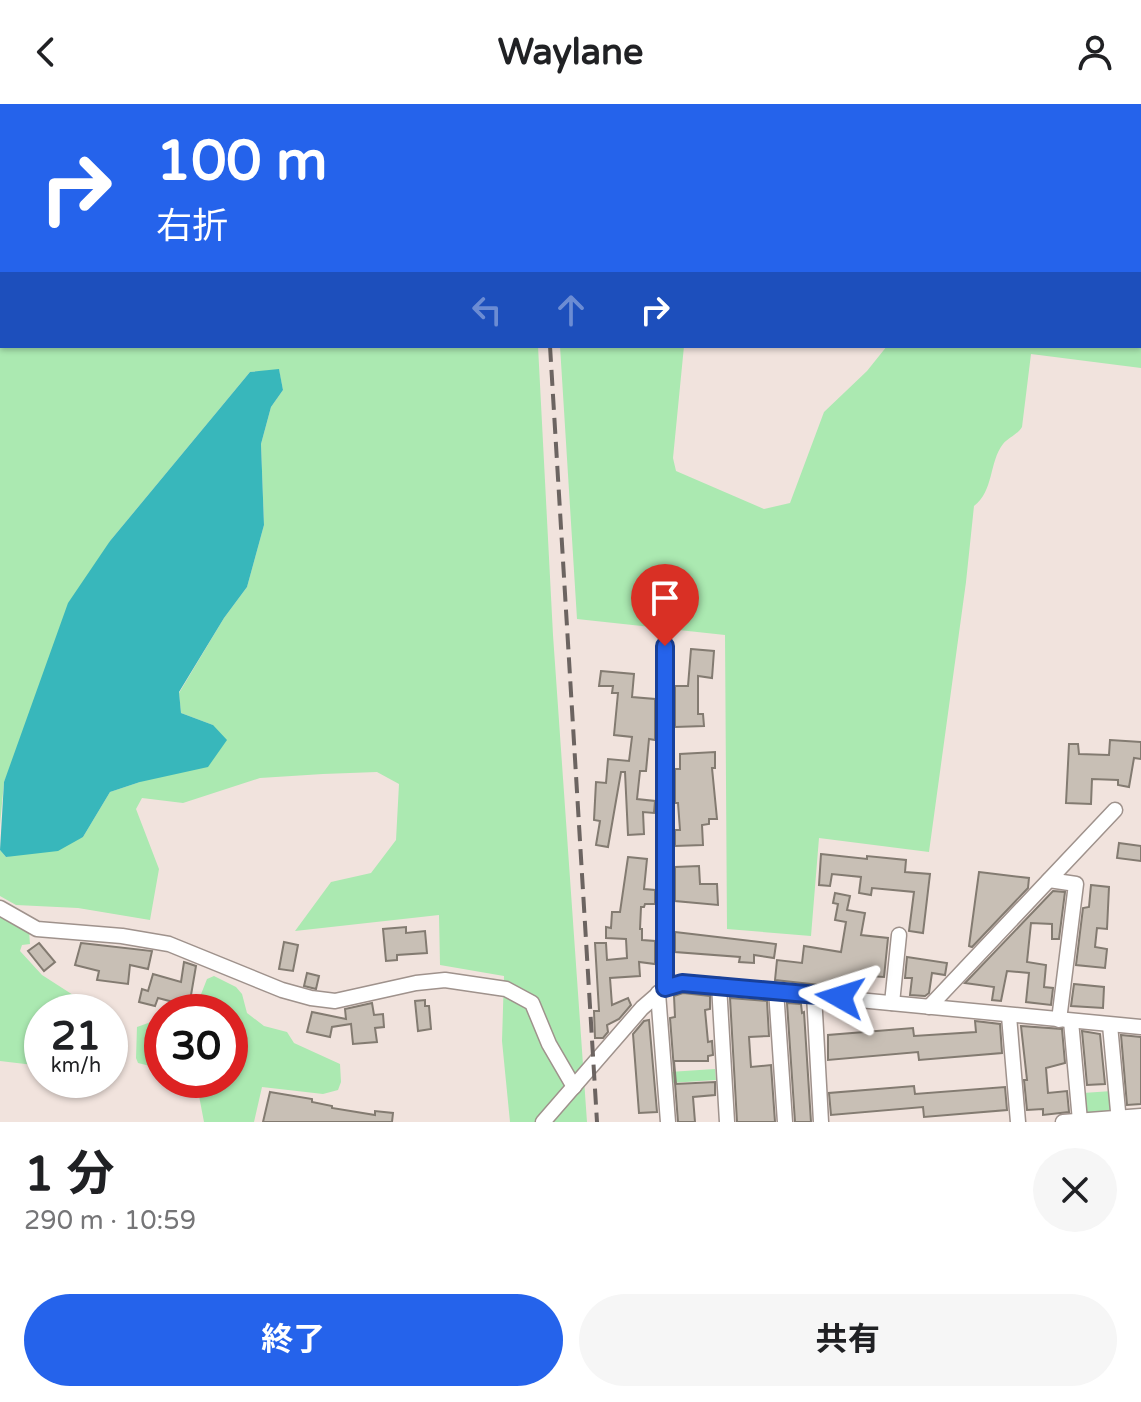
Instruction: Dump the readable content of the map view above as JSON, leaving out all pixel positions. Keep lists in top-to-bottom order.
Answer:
{
  "page": {
    "header": "Waylane",
    "turn": ["100 m", "右折"],
    "speed": "21 km/h",
    "limit": "30",
    "heading": ["1 分", "290 m · 10:59"],
    "buttons": ["終了", "共有"]
  }
}
